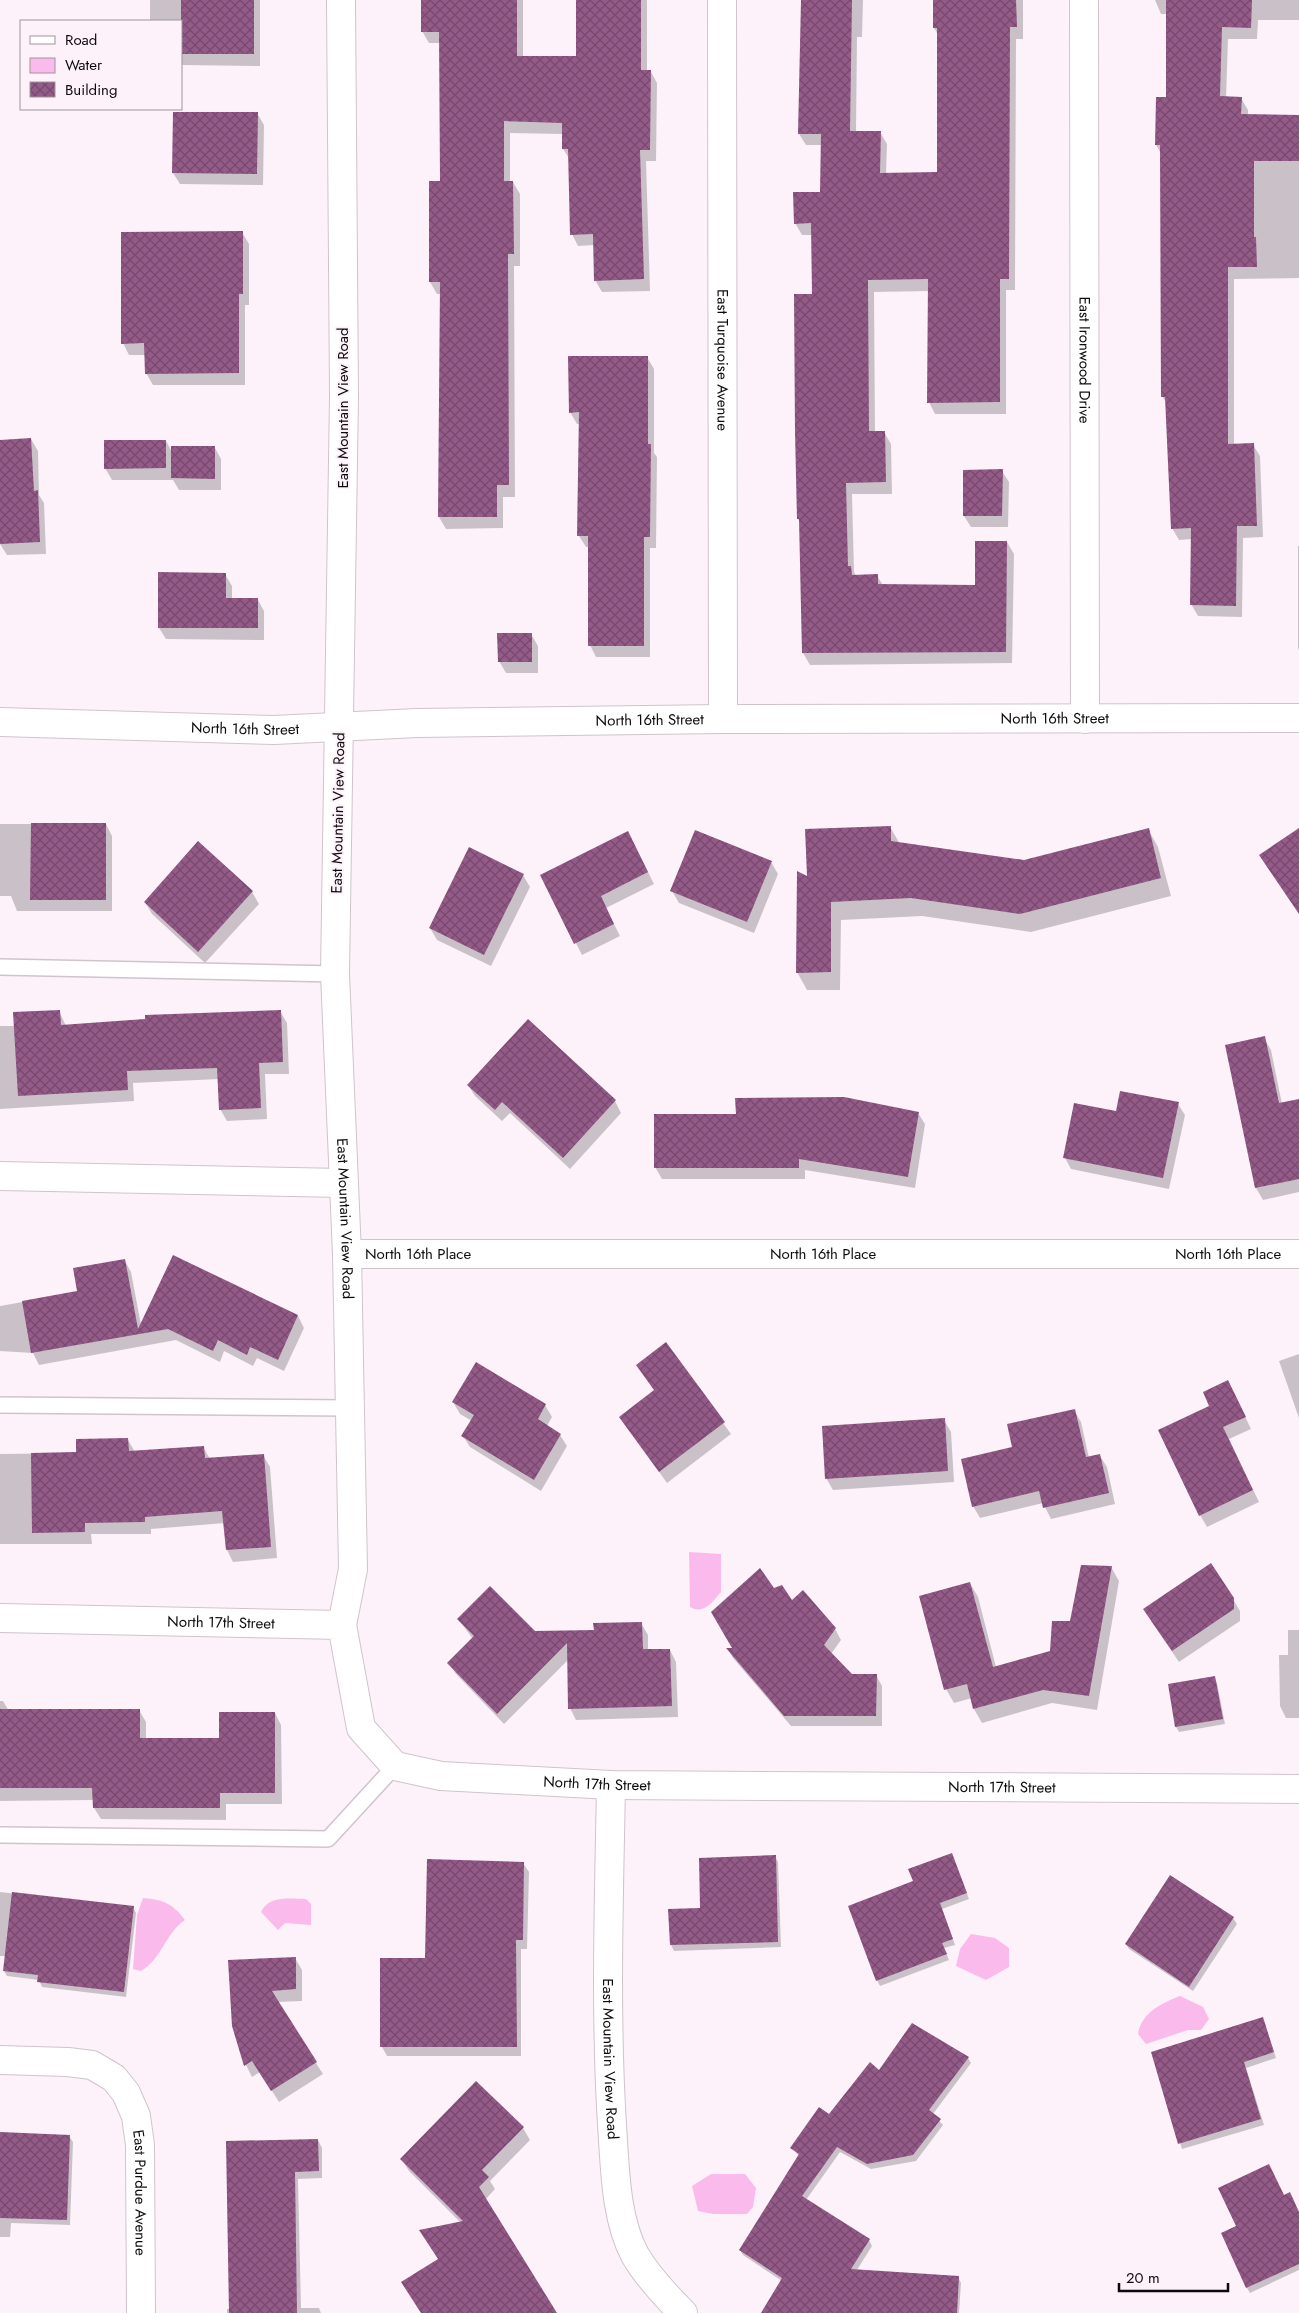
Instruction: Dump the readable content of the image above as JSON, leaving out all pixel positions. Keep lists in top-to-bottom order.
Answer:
{
  "streets": {
    "street": [
      "East Turquoise Avenue",
      "East Ironwood Drive",
      "East Mountain View Road",
      "North 16th Street",
      "North 16th Place",
      "North 17th Street",
      "East Purdue Avenue"
    ]
  },
  "crossings": [
    ["East Turquoise Avenue", "North 16th Street"],
    ["East Ironwood Drive", "North 16th Street"],
    ["East Mountain View Road", "North 16th Street"],
    ["East Mountain View Road", "North 16th Place"],
    ["East Mountain View Road", "North 17th Street"]
  ],
  "legend": ["Road", "Water", "Building"],
  "scale_bar": "20 m"
}
